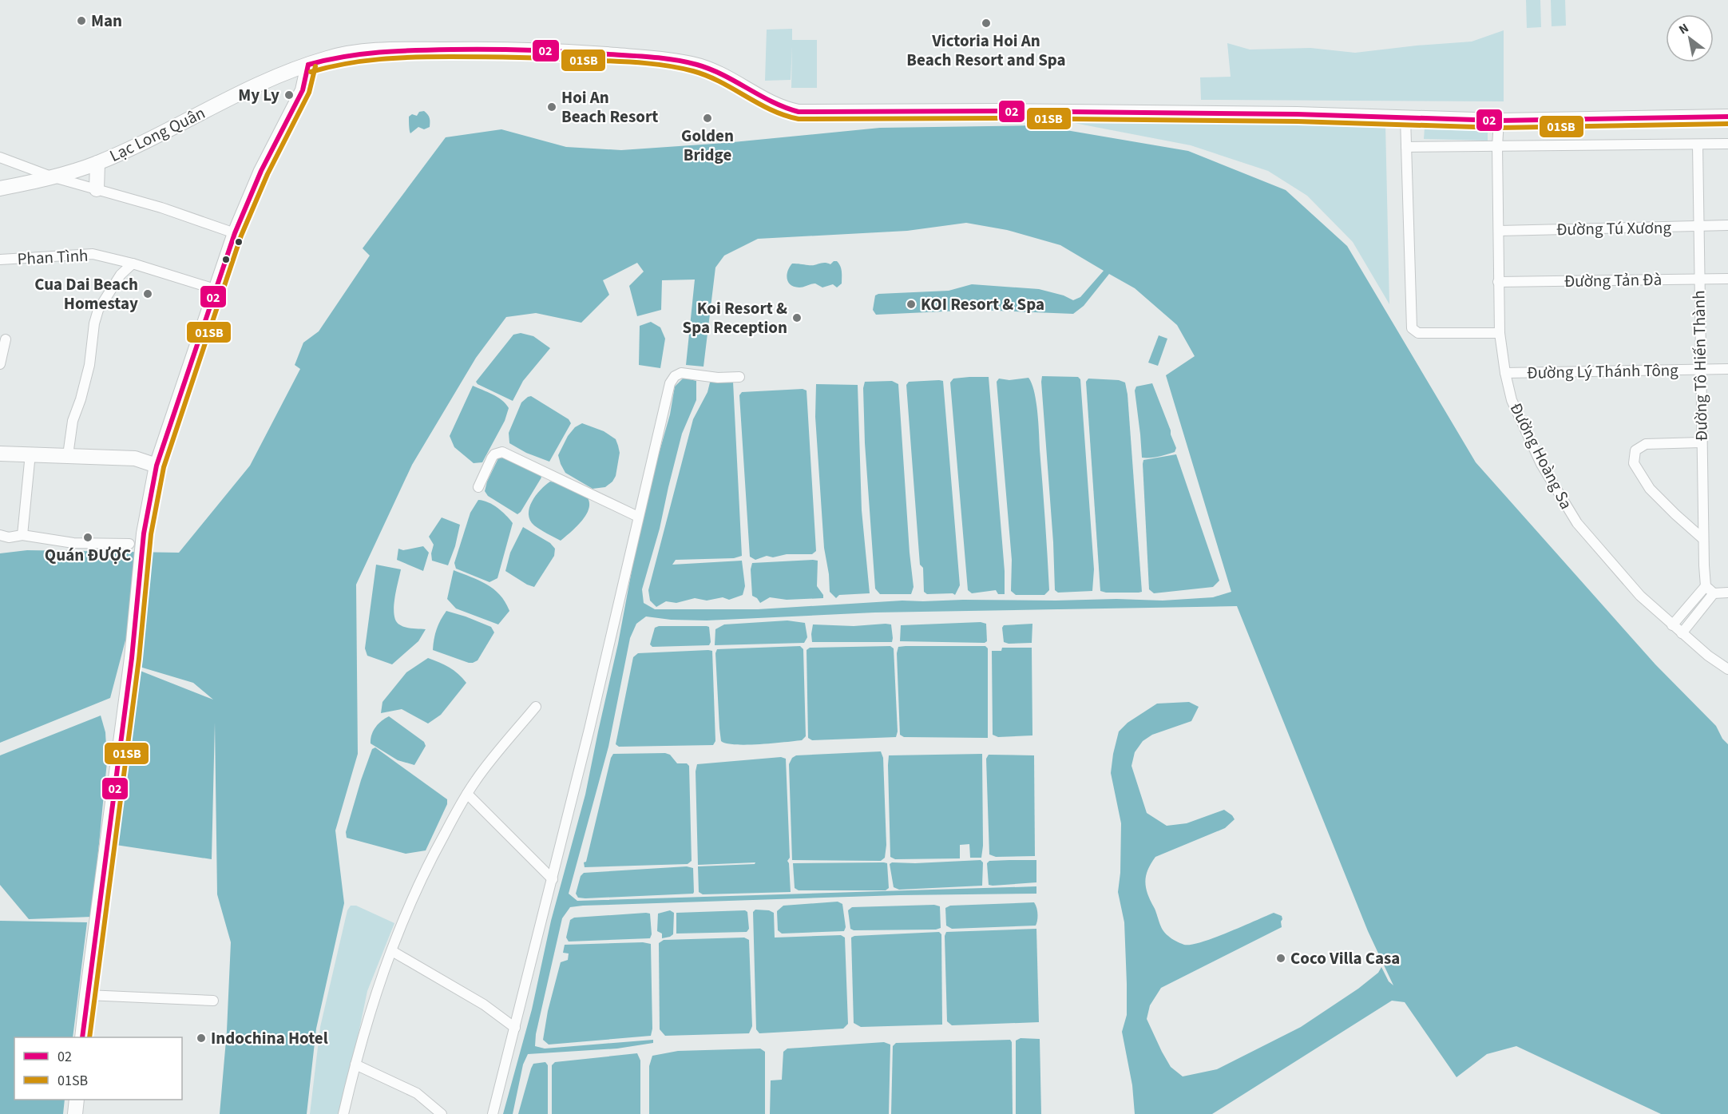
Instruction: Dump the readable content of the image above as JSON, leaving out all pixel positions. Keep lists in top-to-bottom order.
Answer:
{
  "streets": {
    "main road": ["Lạc Long Quân"],
    "street": [
      "Đường Tú Xương",
      "Phan Tình",
      "Đường Tản Đà",
      "Đường Tô Hiến Thành",
      "Đường Lý Thánh Tông",
      "Đường Hoàng Sa"
    ]
  },
  "crossings": [
    ["Lạc Long Quân", "Đường Hoàng Sa"],
    ["Đường Tú Xương", "Đường Tô Hiến Thành"],
    ["Đường Tú Xương", "Đường Hoàng Sa"],
    ["Đường Tản Đà", "Đường Tô Hiến Thành"],
    ["Đường Tản Đà", "Đường Hoàng Sa"],
    ["Đường Tô Hiến Thành", "Đường Lý Thánh Tông"],
    ["Đường Lý Thánh Tông", "Đường Hoàng Sa"]
  ],
  "places": [
    "Man",
    "Victoria Hoi An Beach Resort and Spa",
    "My Ly",
    "Hoi An Beach Resort",
    "Golden Bridge",
    "Cua Dai Beach Homestay",
    "KOI Resort & Spa",
    "Koi Resort & Spa Reception",
    "Quán ĐƯỢC",
    "Coco Villa Casa",
    "Indochina Hotel"
  ],
  "lines": ["transit line 02", "transit line 01SB"],
  "legend": ["02", "01SB"],
  "north": "top left"
}
